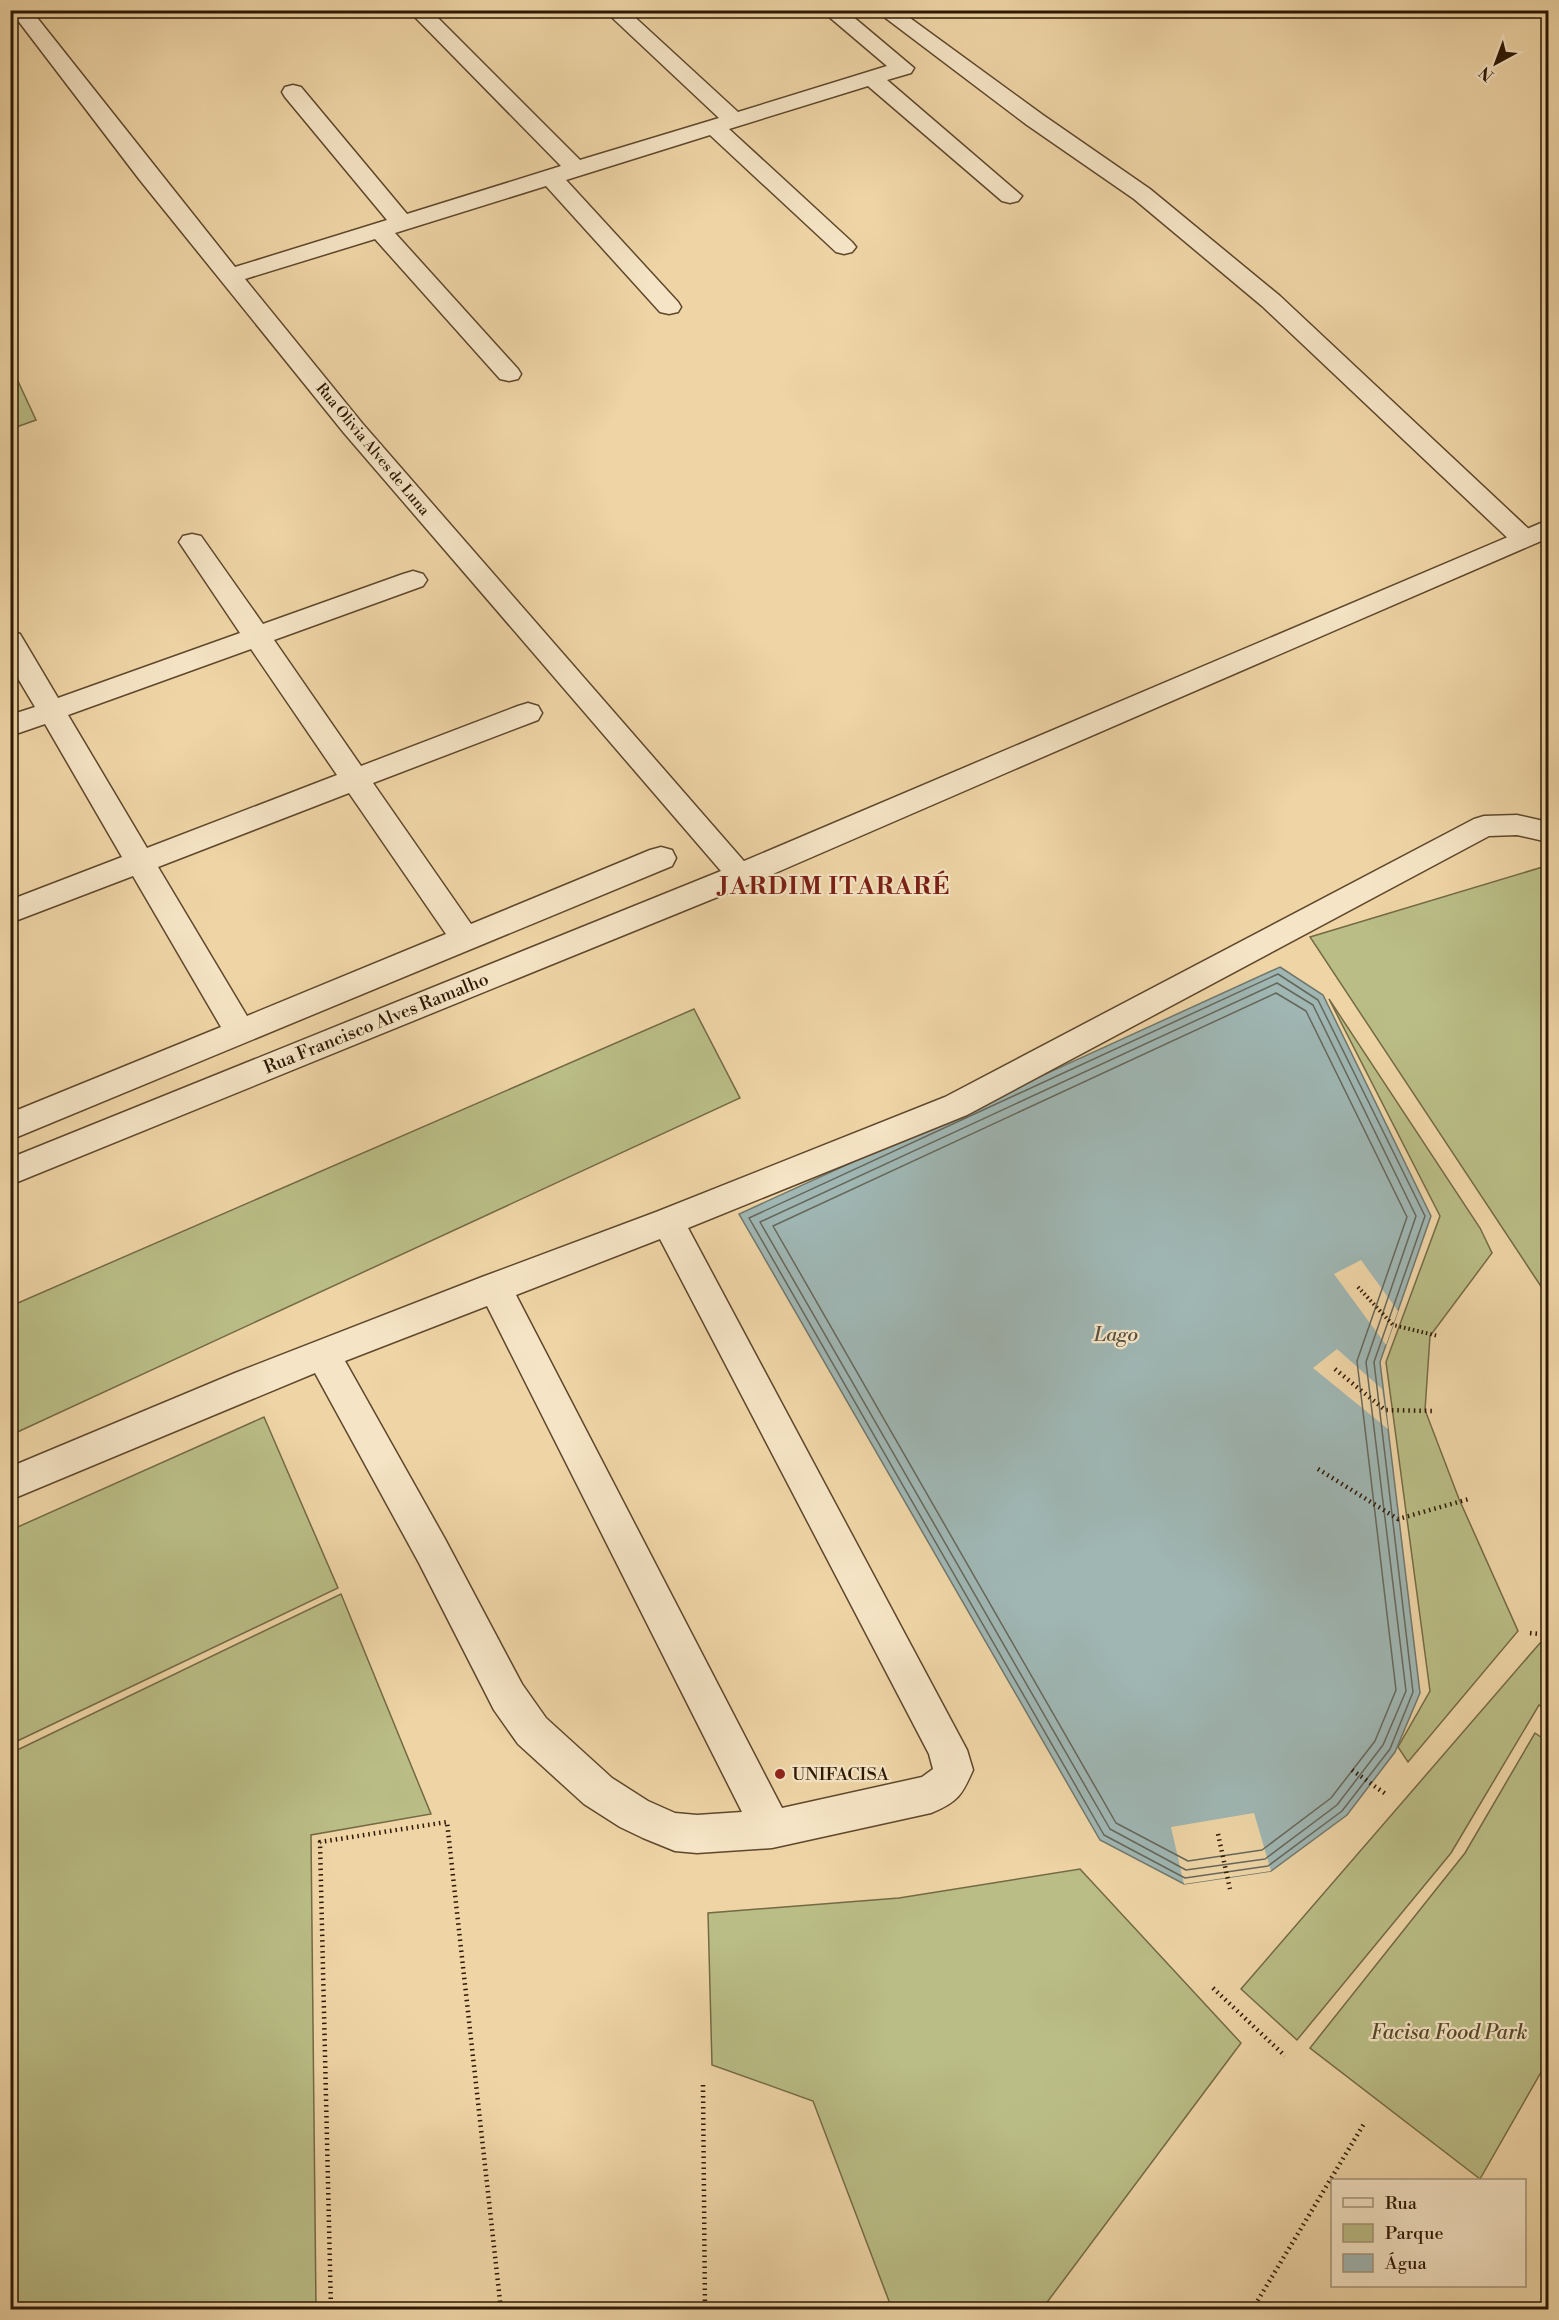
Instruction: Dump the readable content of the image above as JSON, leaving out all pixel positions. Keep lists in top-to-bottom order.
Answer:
{
  "streets": {
    "street": ["Rua Olivia Alves de Luna", "Rua Francisco Alves Ramalho"]
  },
  "crossings": [
    ["Rua Olivia Alves de Luna", "Rua Francisco Alves Ramalho"]
  ],
  "districts": ["JARDIM ITARARÉ"],
  "water": ["Lago"],
  "parks": ["Facisa Food Park"],
  "places": ["UNIFACISA"],
  "legend": ["Rua", "Parque", "Água"],
  "north": "bottom left"
}
